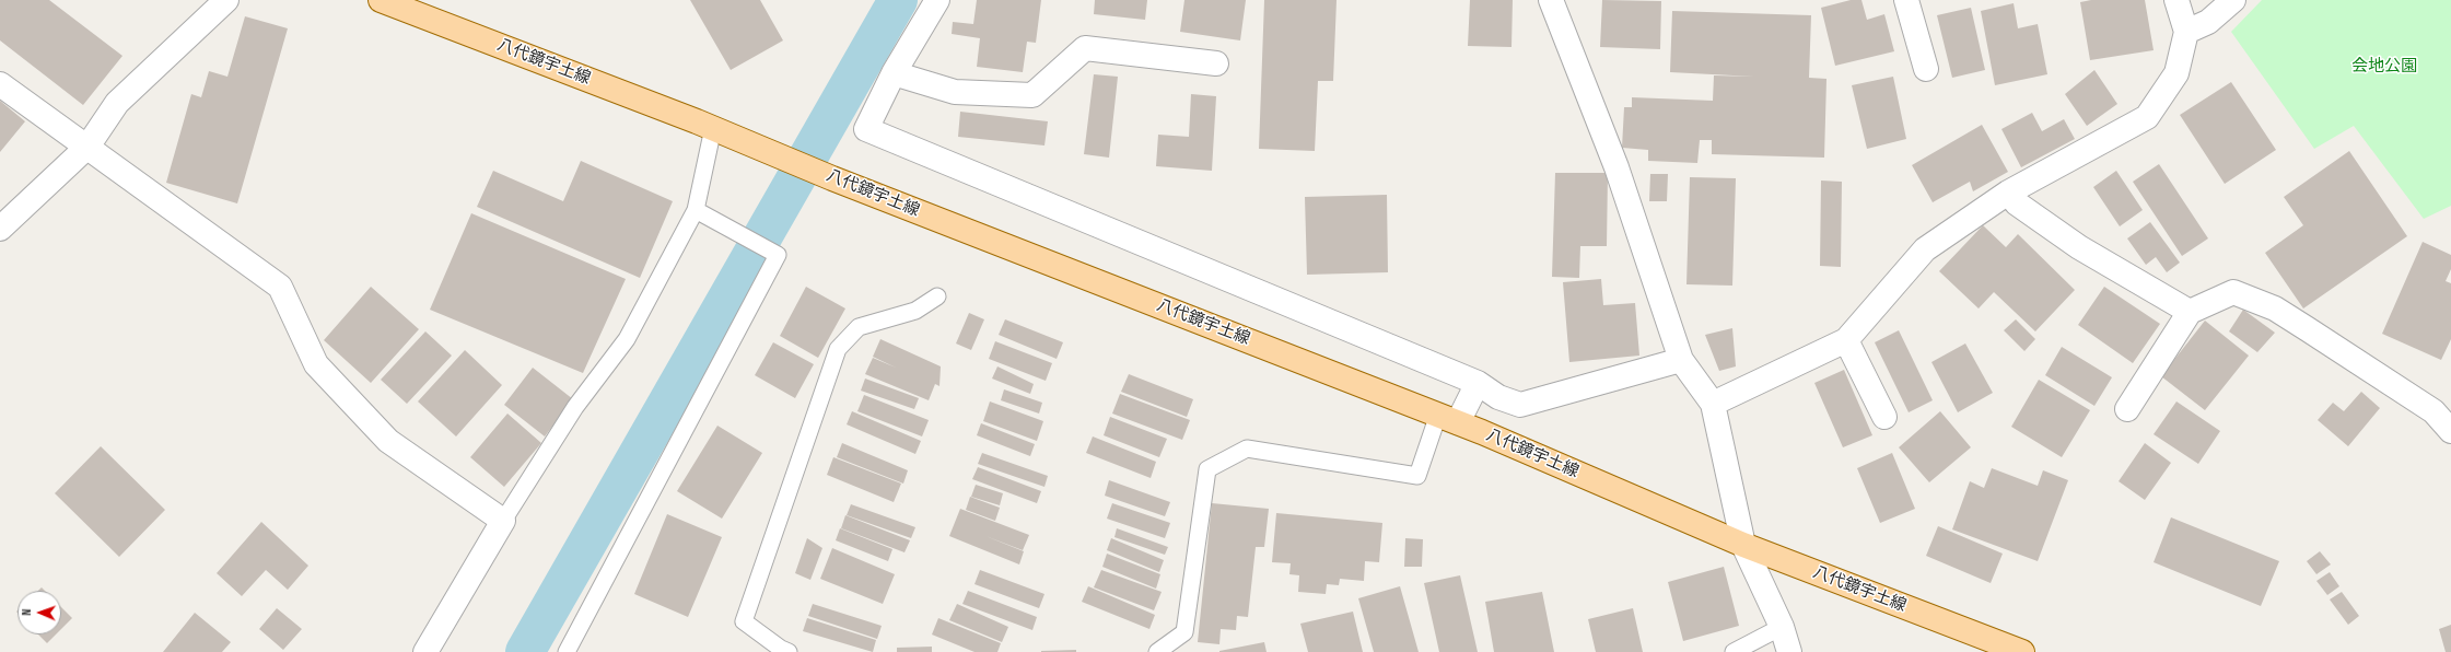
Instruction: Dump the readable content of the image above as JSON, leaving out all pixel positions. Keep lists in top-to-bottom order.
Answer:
{
  "streets": {
    "main road": ["八代鏡宇土線"]
  },
  "parks": ["会地公園"],
  "north": "left"
}
